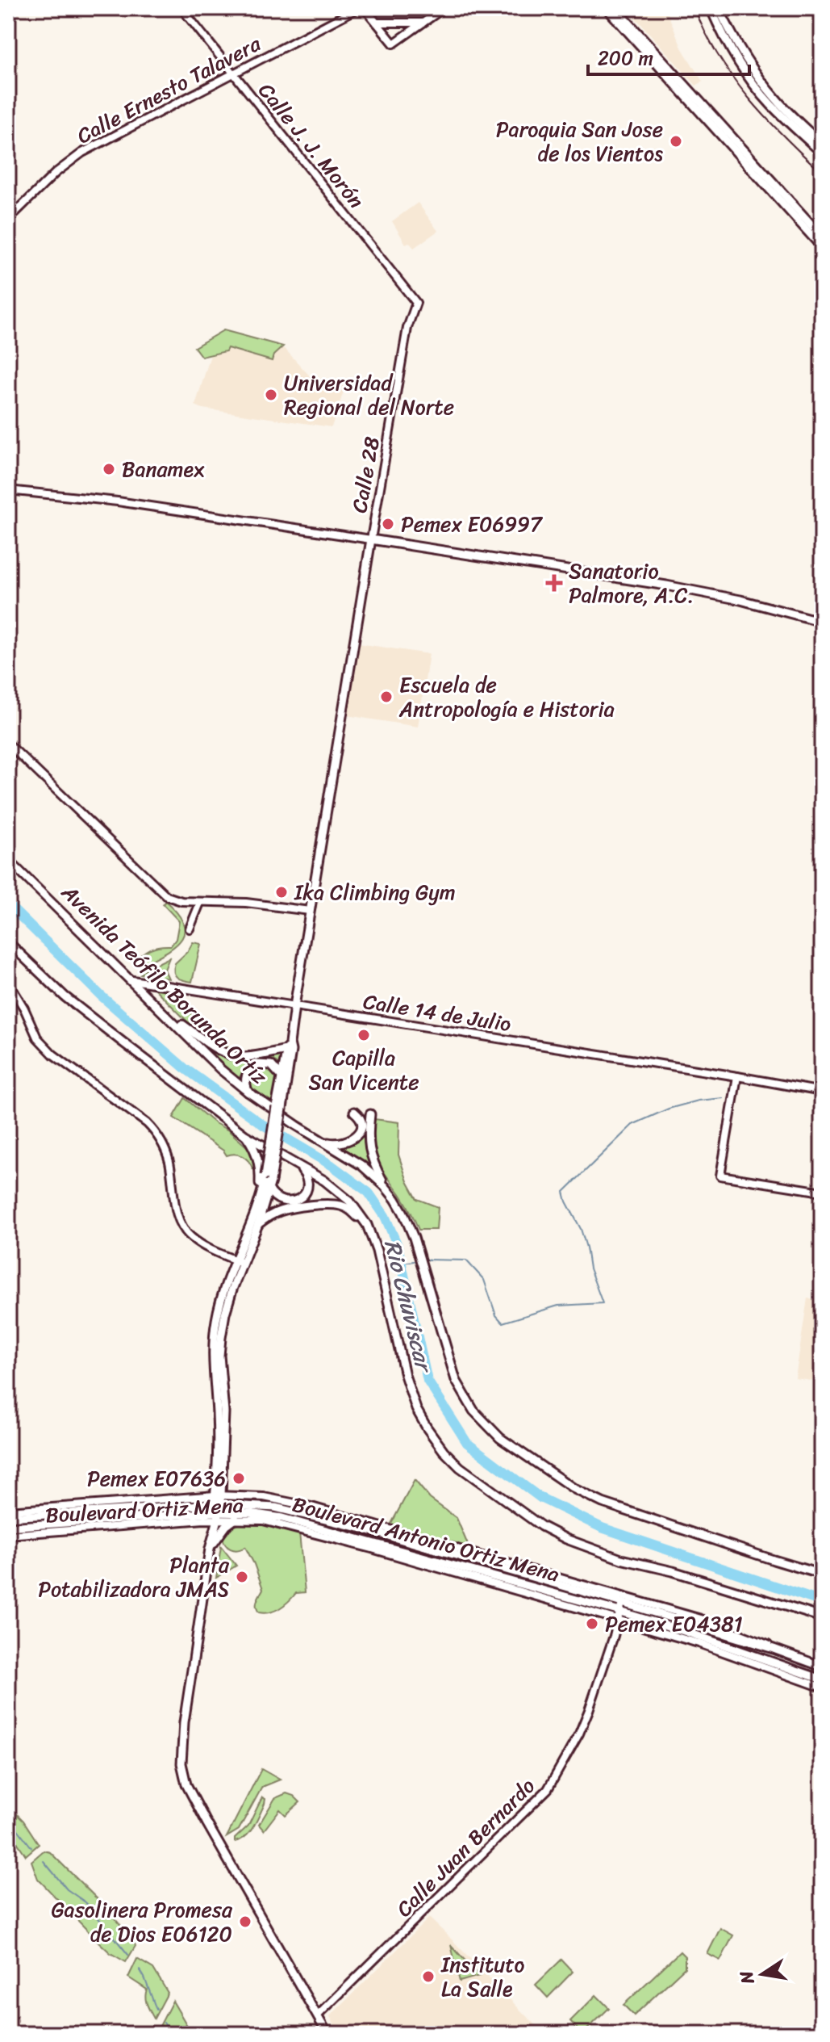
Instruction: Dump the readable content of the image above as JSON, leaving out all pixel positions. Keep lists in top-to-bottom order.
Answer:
{
  "streets": {
    "main road": ["Avenida Teófilo Borunda Ortíz", "Boulevard Antonio Ortiz Mena"],
    "street": [
      "Calle Ernesto Talavera",
      "Calle J. J. Morón",
      "Calle 28",
      "Calle 14 de Julio",
      "Boulevard Ortiz Mena",
      "Calle Juan Bernardo"
    ]
  },
  "crossings": [
    ["Calle Ernesto Talavera", "Calle J. J. Morón"],
    ["Calle J. J. Morón", "Calle 28"],
    ["Avenida Teófilo Borunda Ortíz", "Calle 14 de Julio"],
    ["Boulevard Ortiz Mena", "Boulevard Antonio Ortiz Mena"],
    ["Boulevard Ortiz Mena", "Calle Juan Bernardo"],
    ["Boulevard Antonio Ortiz Mena", "Calle Juan Bernardo"]
  ],
  "water": ["Rio Chuviscar"],
  "places": {
    "other": [
      "Paroquia San Jose de los Vientos",
      "Universidad Regional del Norte",
      "Banamex",
      "Pemex E06997",
      "Escuela de Antropología e Historia",
      "Ika Climbing Gym",
      "Capilla San Vicente",
      "Pemex E07636",
      "Planta Potabilizadora JMAS",
      "Pemex E04381",
      "Gasolinera Promesa de Dios E06120",
      "Instituto La Salle"
    ],
    "health": ["Sanatorio Palmore, A.C."]
  },
  "scale_bar": "200 m",
  "north": "left"
}
